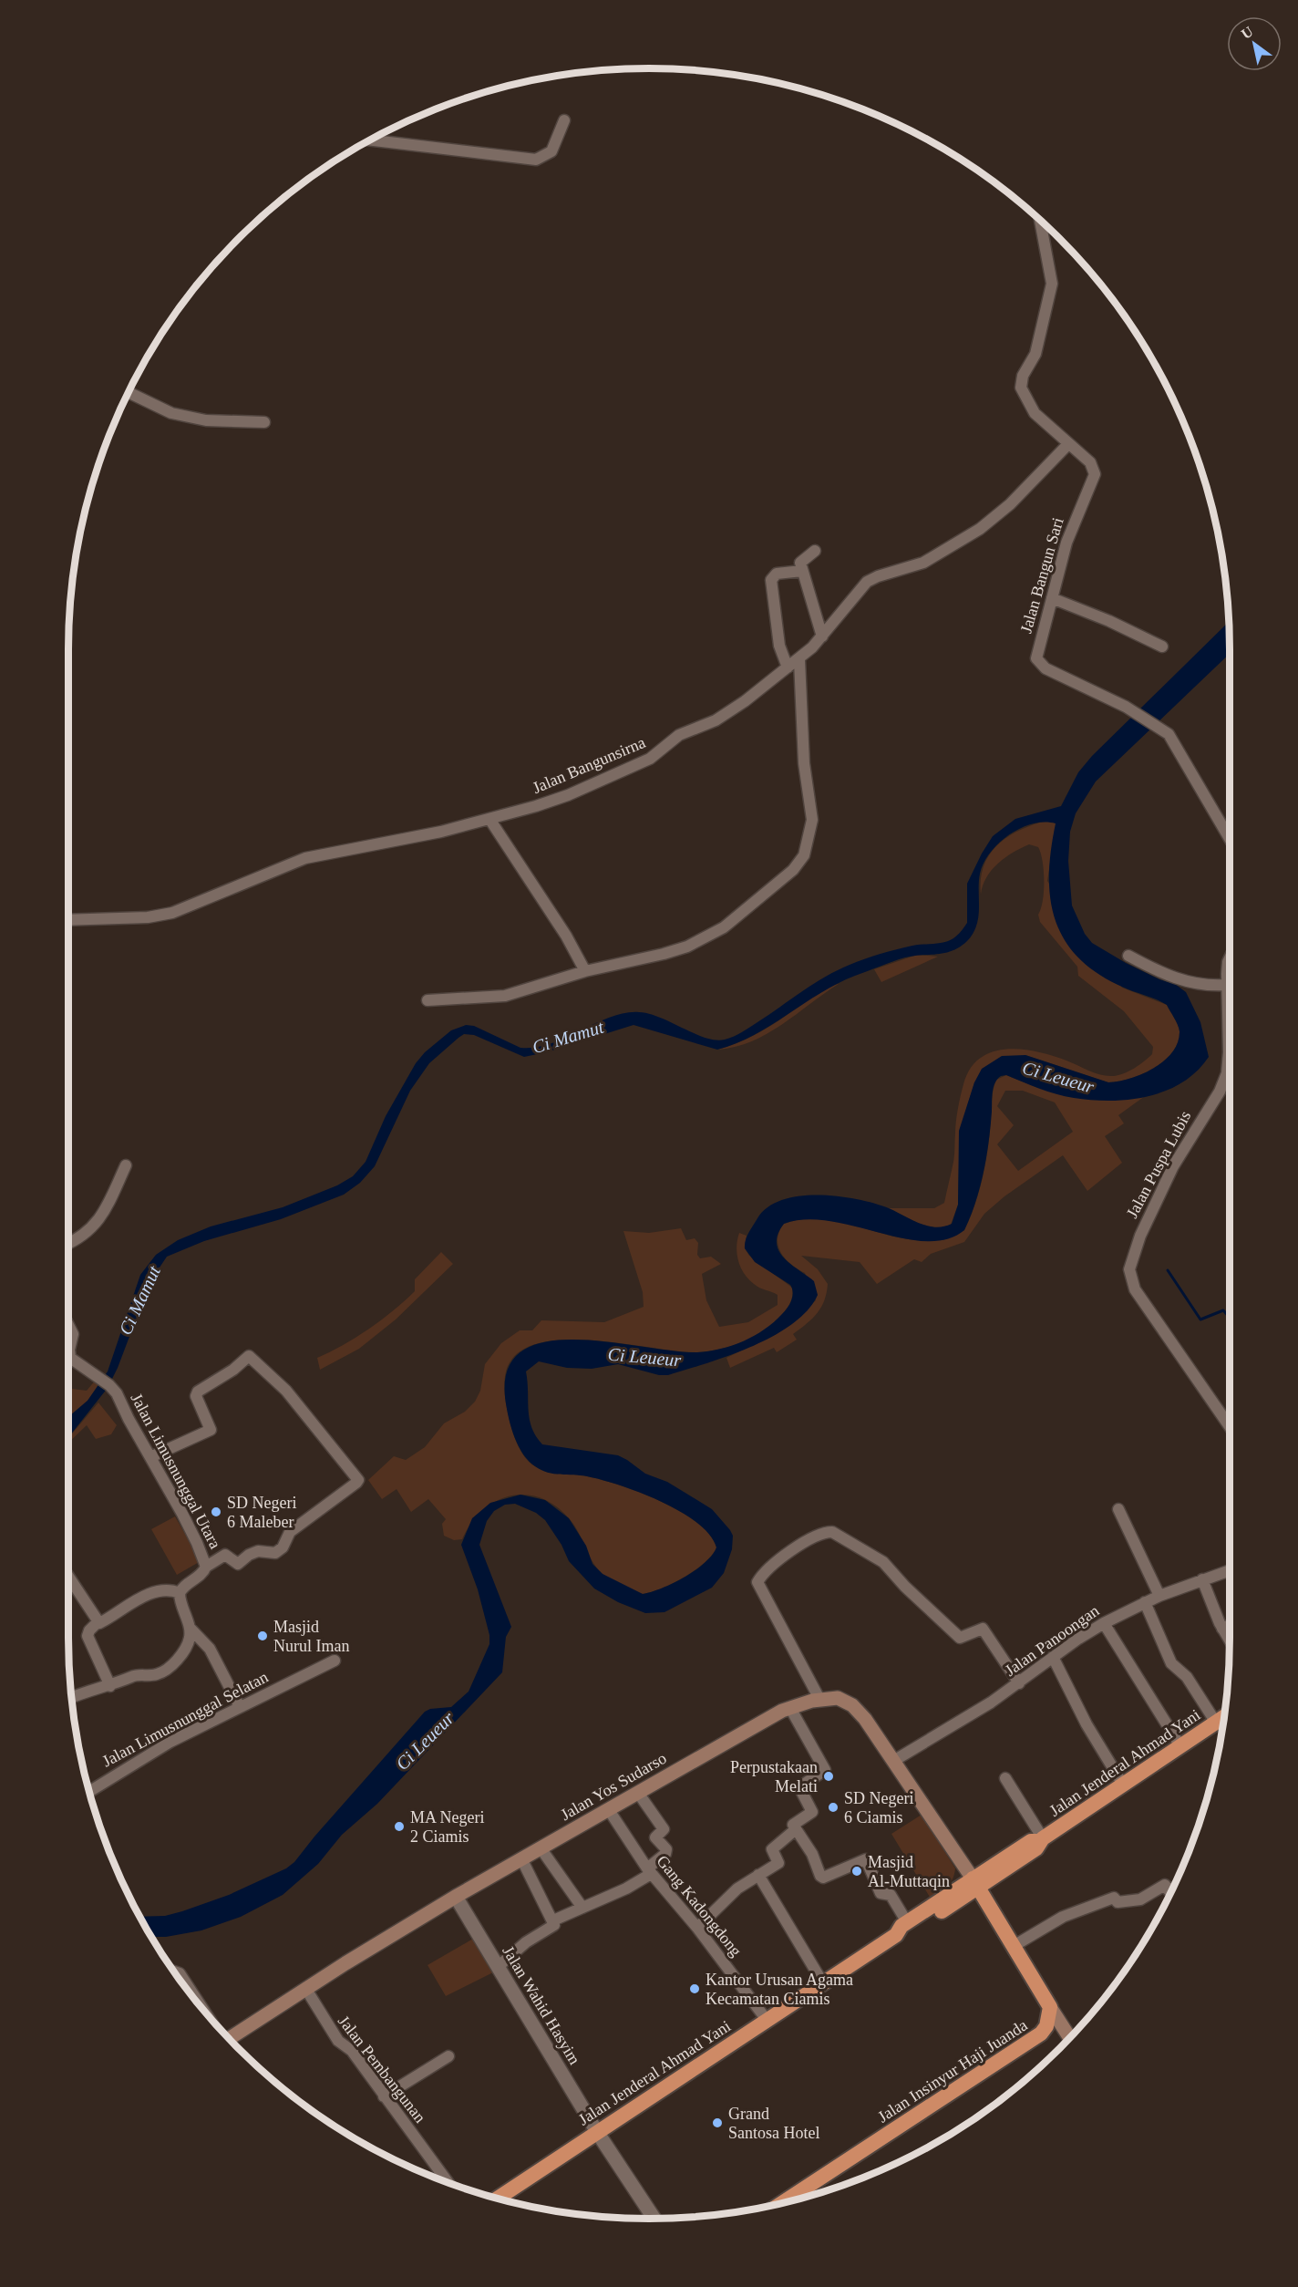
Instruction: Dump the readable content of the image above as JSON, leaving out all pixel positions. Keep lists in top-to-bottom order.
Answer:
{
  "streets": {
    "highway": ["Jalan Jenderal Ahmad Yani", "Jalan Insinyur Haji Juanda"],
    "main road": ["Jalan Yos Sudarso"],
    "street": [
      "Jalan Bangun Sari",
      "Jalan Bangunsirna",
      "Jalan Puspa Lubis",
      "Jalan Limusnunggal Utara",
      "Jalan Panoongan",
      "Jalan Limusnunggal Selatan",
      "Gang Kadongdong",
      "Jalan Wahid Hasyim",
      "Jalan Pembangunan"
    ]
  },
  "crossings": [
    ["Jalan Bangun Sari", "Jalan Bangunsirna"],
    ["Jalan Panoongan", "Jalan Yos Sudarso"],
    ["Jalan Jenderal Ahmad Yani", "Jalan Yos Sudarso"],
    ["Jalan Jenderal Ahmad Yani", "Gang Kadongdong"],
    ["Jalan Jenderal Ahmad Yani", "Jalan Wahid Hasyim"],
    ["Jalan Yos Sudarso", "Gang Kadongdong"],
    ["Jalan Yos Sudarso", "Jalan Wahid Hasyim"],
    ["Jalan Yos Sudarso", "Jalan Pembangunan"]
  ],
  "water": ["Ci Mamut", "Ci Leueur"],
  "places": [
    "SD Negeri 6 Maleber",
    "Masjid Nurul Iman",
    "Perpustakaan Melati",
    "SD Negeri 6 Ciamis",
    "MA Negeri 2 Ciamis",
    "Masjid Al-Muttaqin",
    "Kantor Urusan Agama Kecamatan Ciamis",
    "Grand Santosa Hotel"
  ],
  "north": "top left"
}
